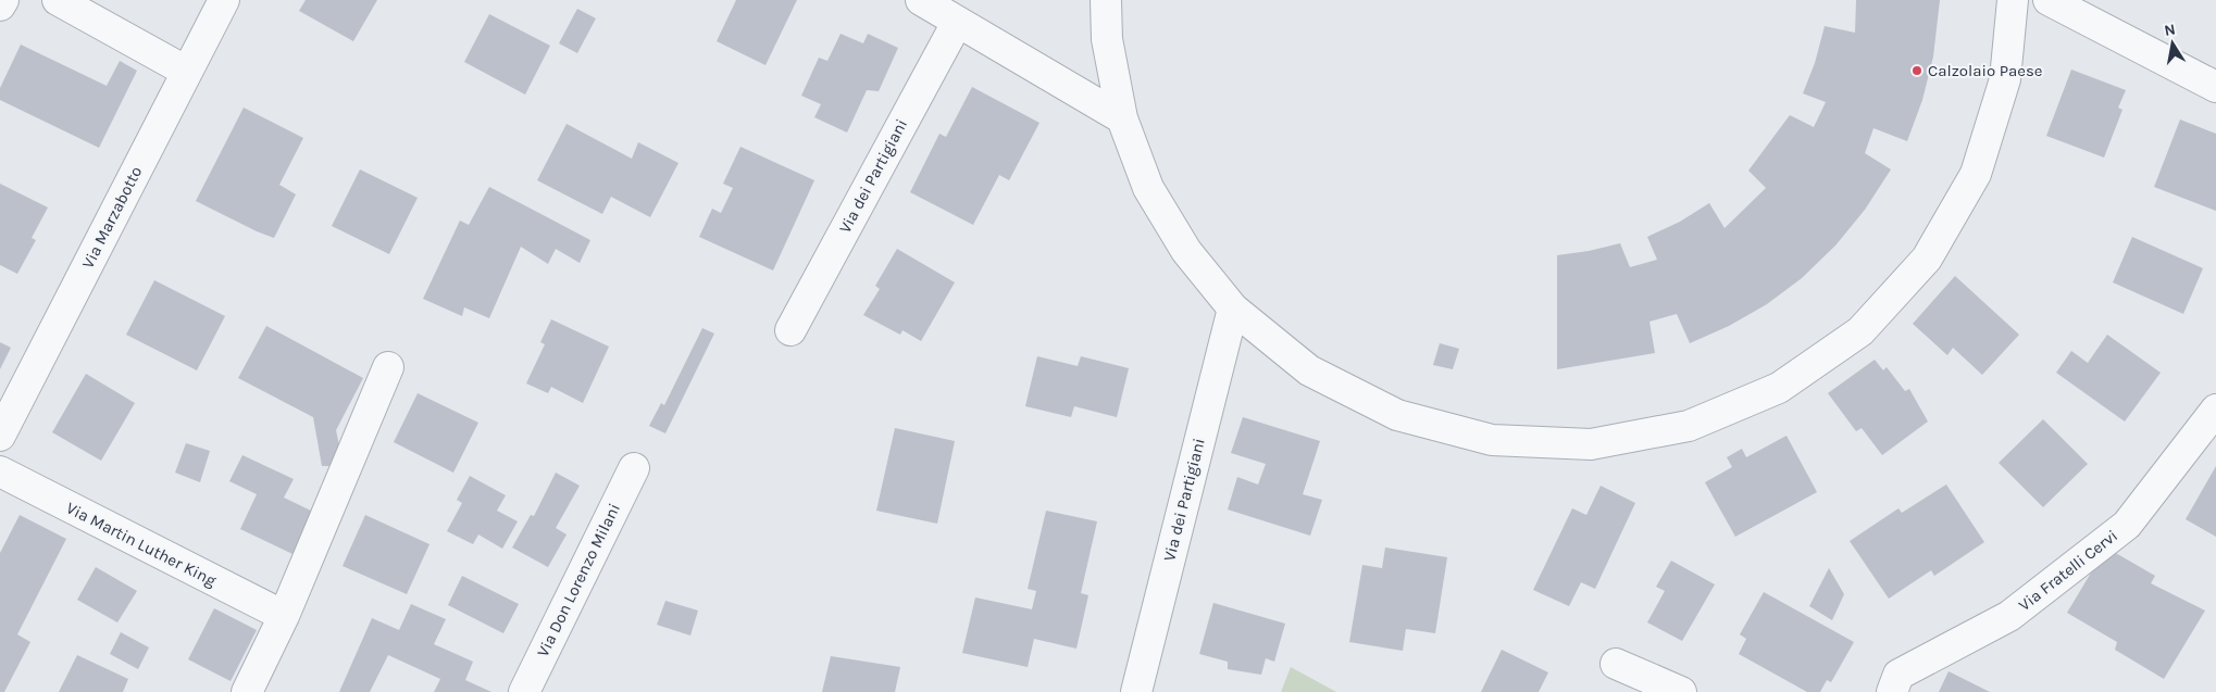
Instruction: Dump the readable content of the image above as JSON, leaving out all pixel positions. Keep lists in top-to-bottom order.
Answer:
{
  "streets": {
    "street": [
      "Via dei Partigiani",
      "Via Marzabotto",
      "Via Martin Luther King",
      "Via Fratelli Cervi",
      "Via Don Lorenzo Milani"
    ]
  },
  "places": ["Calzolaio Paese"],
  "north": "top"
}
